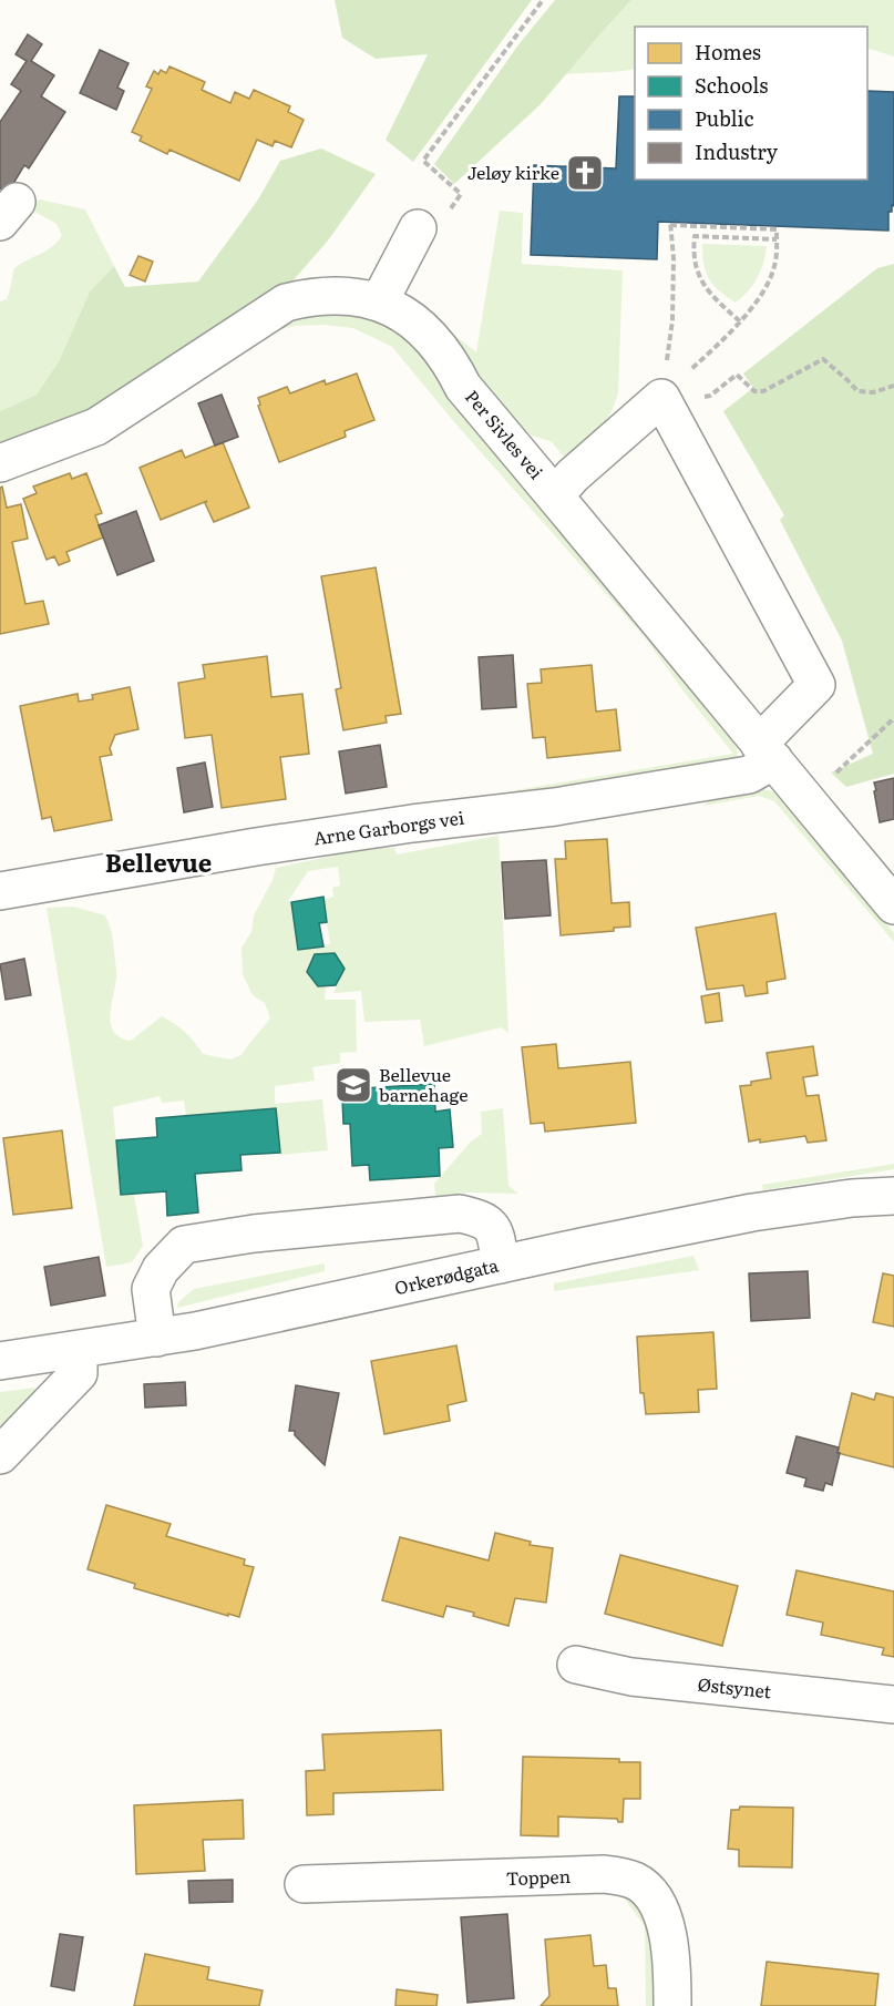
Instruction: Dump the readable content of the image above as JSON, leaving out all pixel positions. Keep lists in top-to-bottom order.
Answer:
{
  "streets": {
    "street": [
      "Per Sivles vei",
      "Arne Garborgs vei",
      "Orkerødgata",
      "Østsynet",
      "Toppen"
    ]
  },
  "crossings": [
    ["Per Sivles vei", "Arne Garborgs vei"]
  ],
  "districts": ["Bellevue"],
  "places": {
    "church": ["Jeløy kirke"],
    "school or university": ["Bellevue barnehage"]
  },
  "legend": [
    "Homes",
    "Schools",
    "Public",
    "Industry"
  ]
}
